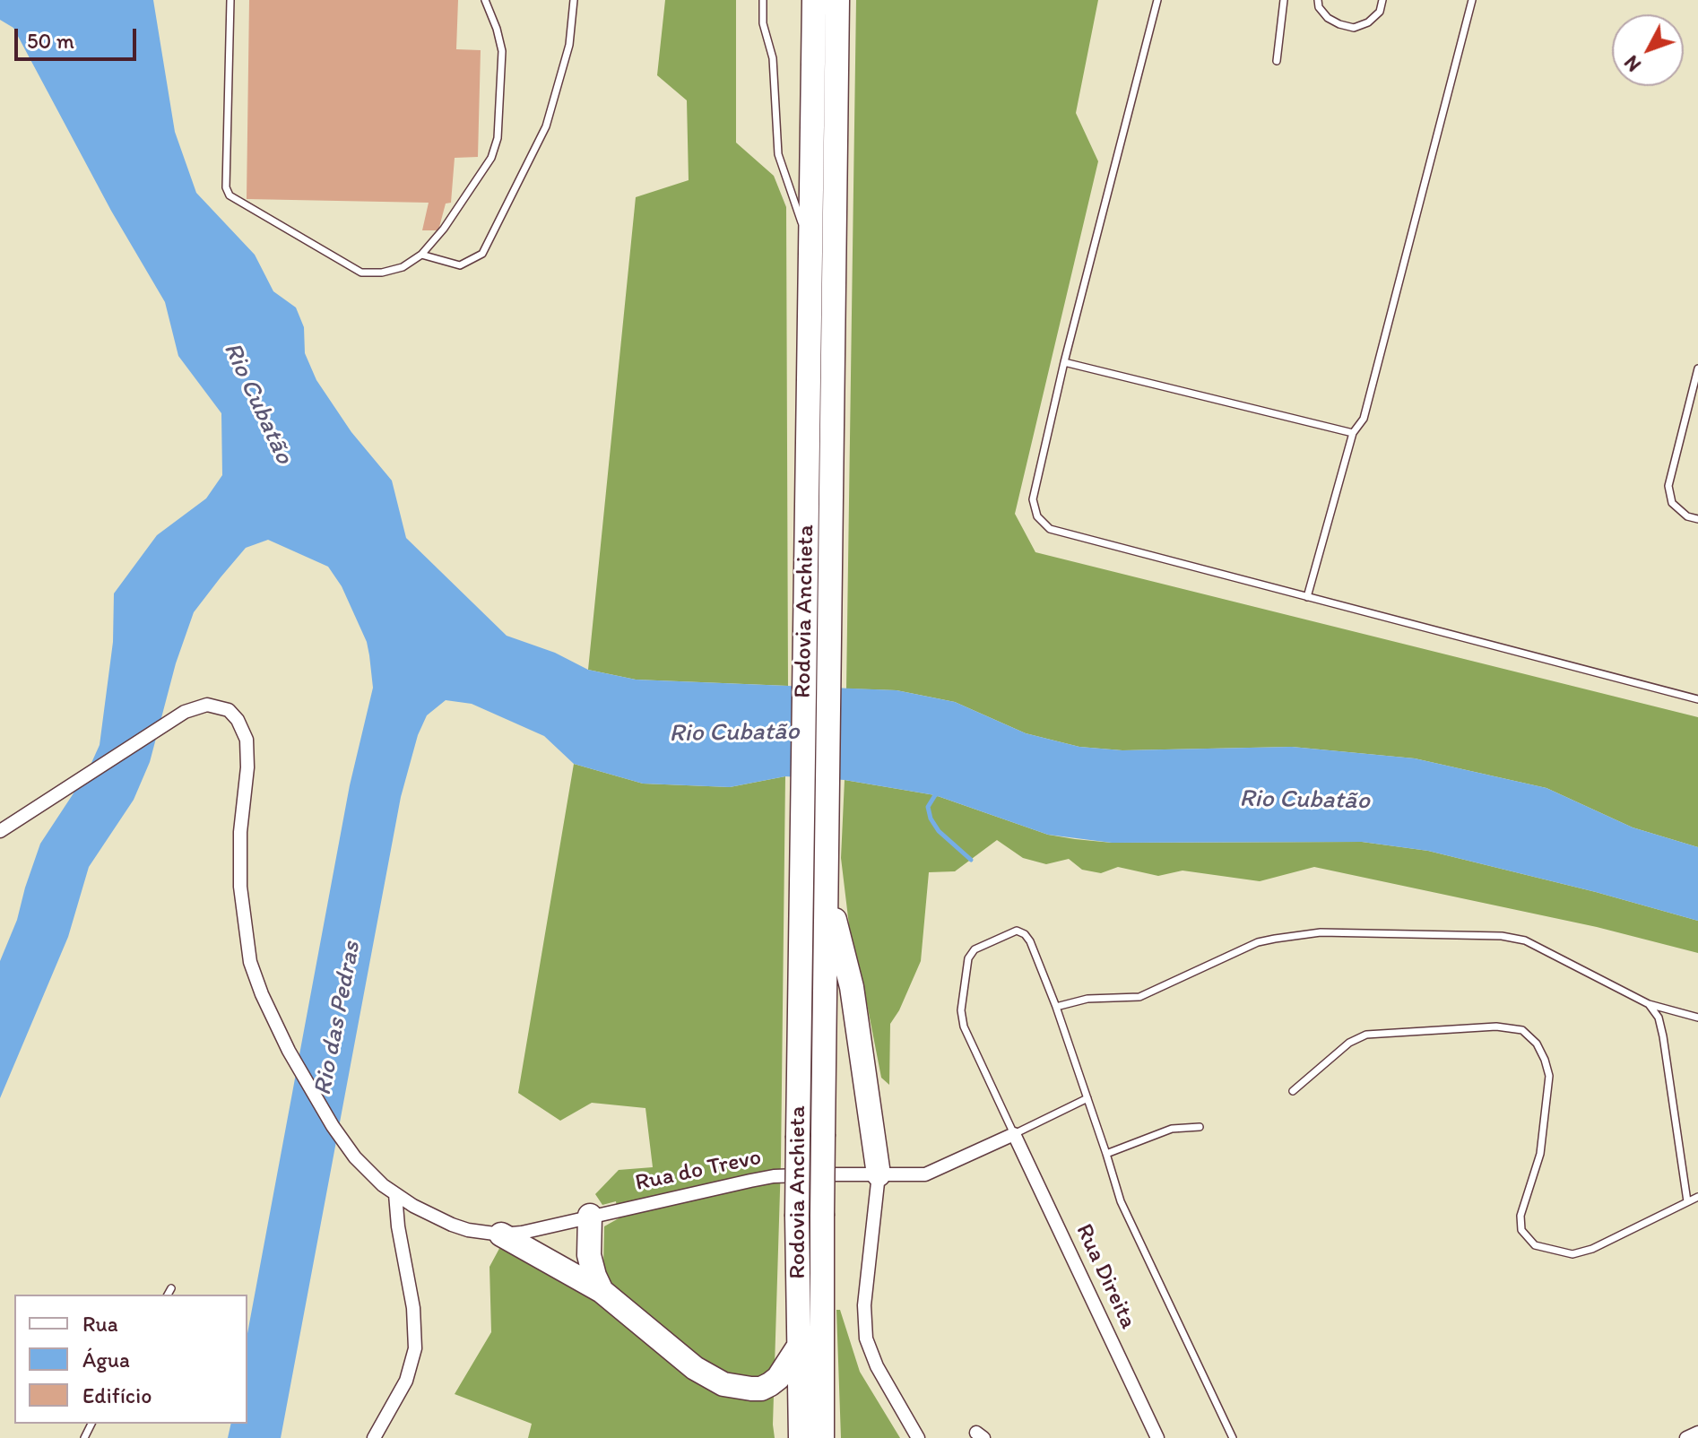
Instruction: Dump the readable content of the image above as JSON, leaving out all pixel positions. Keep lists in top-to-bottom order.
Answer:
{
  "streets": {
    "highway": ["Rodovia Anchieta"],
    "street": ["Rua do Trevo", "Rua Direita"]
  },
  "crossings": [
    ["Rua do Trevo", "Rua Direita"]
  ],
  "water": ["Rio Cubatão", "Rio das Pedras"],
  "legend": ["Rua", "Água", "Edifício"],
  "scale_bar": "50 m",
  "north": "bottom left"
}
